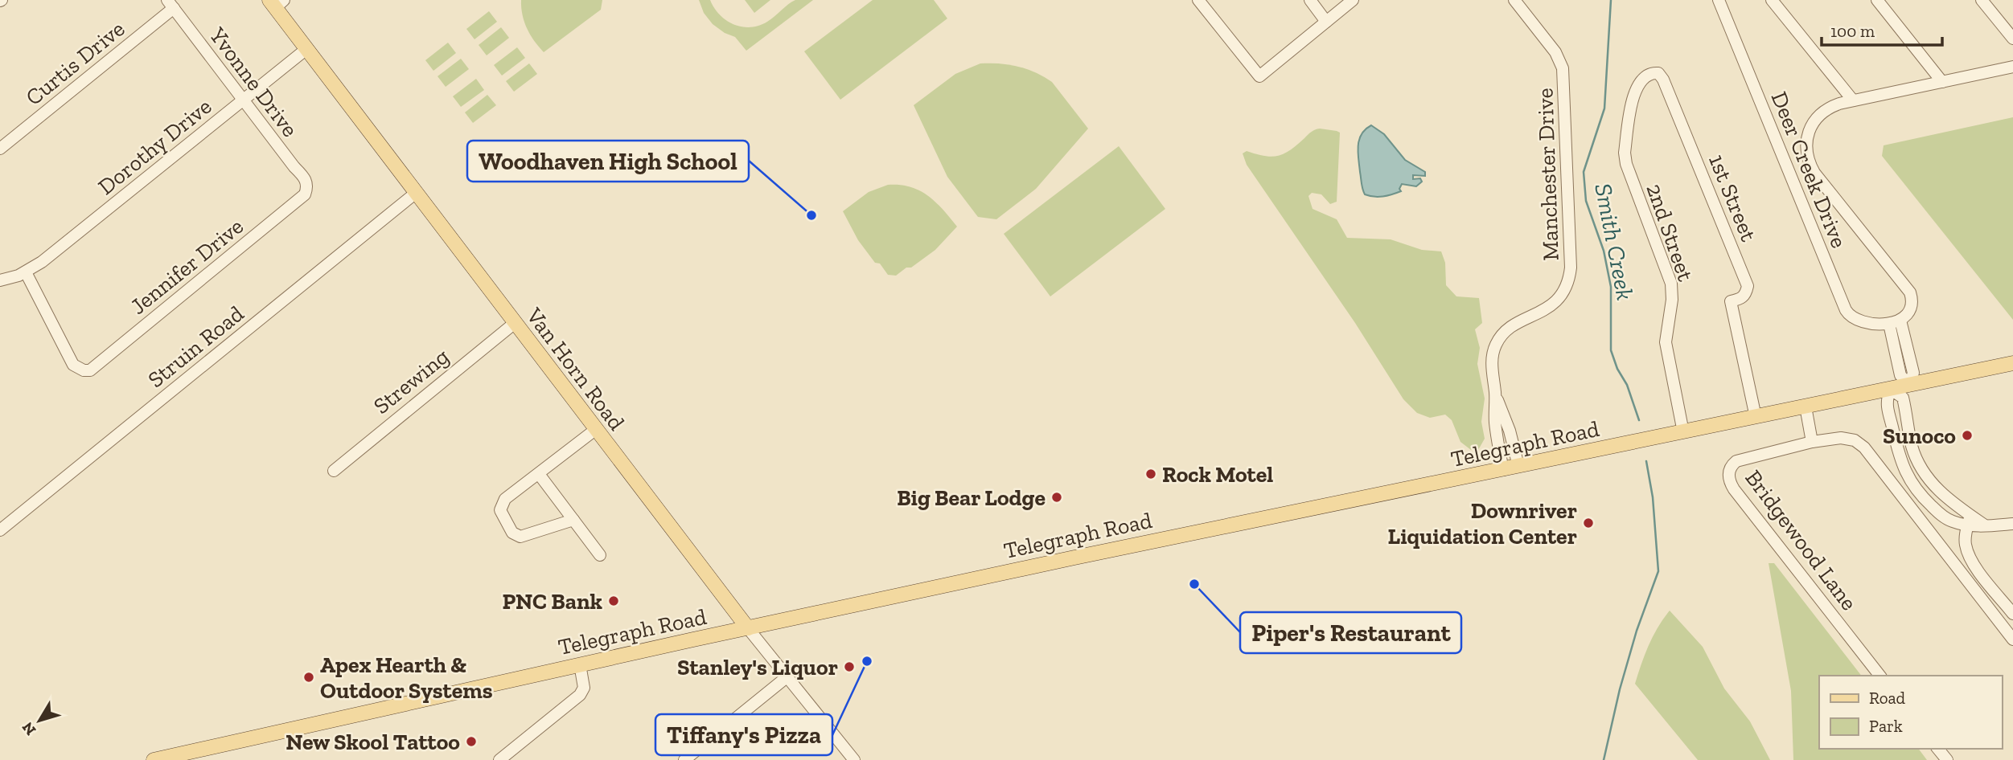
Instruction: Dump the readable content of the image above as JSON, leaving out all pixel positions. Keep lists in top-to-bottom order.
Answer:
{
  "streets": {
    "main road": ["Van Horn Road", "Telegraph Road"],
    "street": [
      "Curtis Drive",
      "Yvonne Drive",
      "Dorothy Drive",
      "Deer Creek Drive",
      "Manchester Drive",
      "1st Street",
      "2nd Street",
      "Jennifer Drive",
      "Struin Road",
      "Strewing",
      "Bridgewood Lane"
    ]
  },
  "crossings": [
    ["Curtis Drive", "Yvonne Drive"],
    ["Yvonne Drive", "Dorothy Drive"],
    ["Yvonne Drive", "Jennifer Drive"],
    ["Dorothy Drive", "Jennifer Drive"],
    ["Dorothy Drive", "Van Horn Road"],
    ["Manchester Drive", "Telegraph Road"],
    ["1st Street", "2nd Street"],
    ["1st Street", "Telegraph Road"],
    ["2nd Street", "Telegraph Road"],
    ["Struin Road", "Van Horn Road"],
    ["Van Horn Road", "Strewing"],
    ["Van Horn Road", "Telegraph Road"]
  ],
  "water": ["Smith Creek"],
  "places": [
    "Woodhaven High School",
    "Sunoco",
    "Rock Motel",
    "Big Bear Lodge",
    "Downriver Liquidation Center",
    "Piper's Restaurant",
    "PNC Bank",
    "Tiffany's Pizza",
    "Stanley's Liquor",
    "Apex Hearth & Outdoor Systems",
    "New Skool Tattoo"
  ],
  "legend": ["Road", "Park"],
  "scale_bar": "100 m",
  "north": "bottom left"
}
